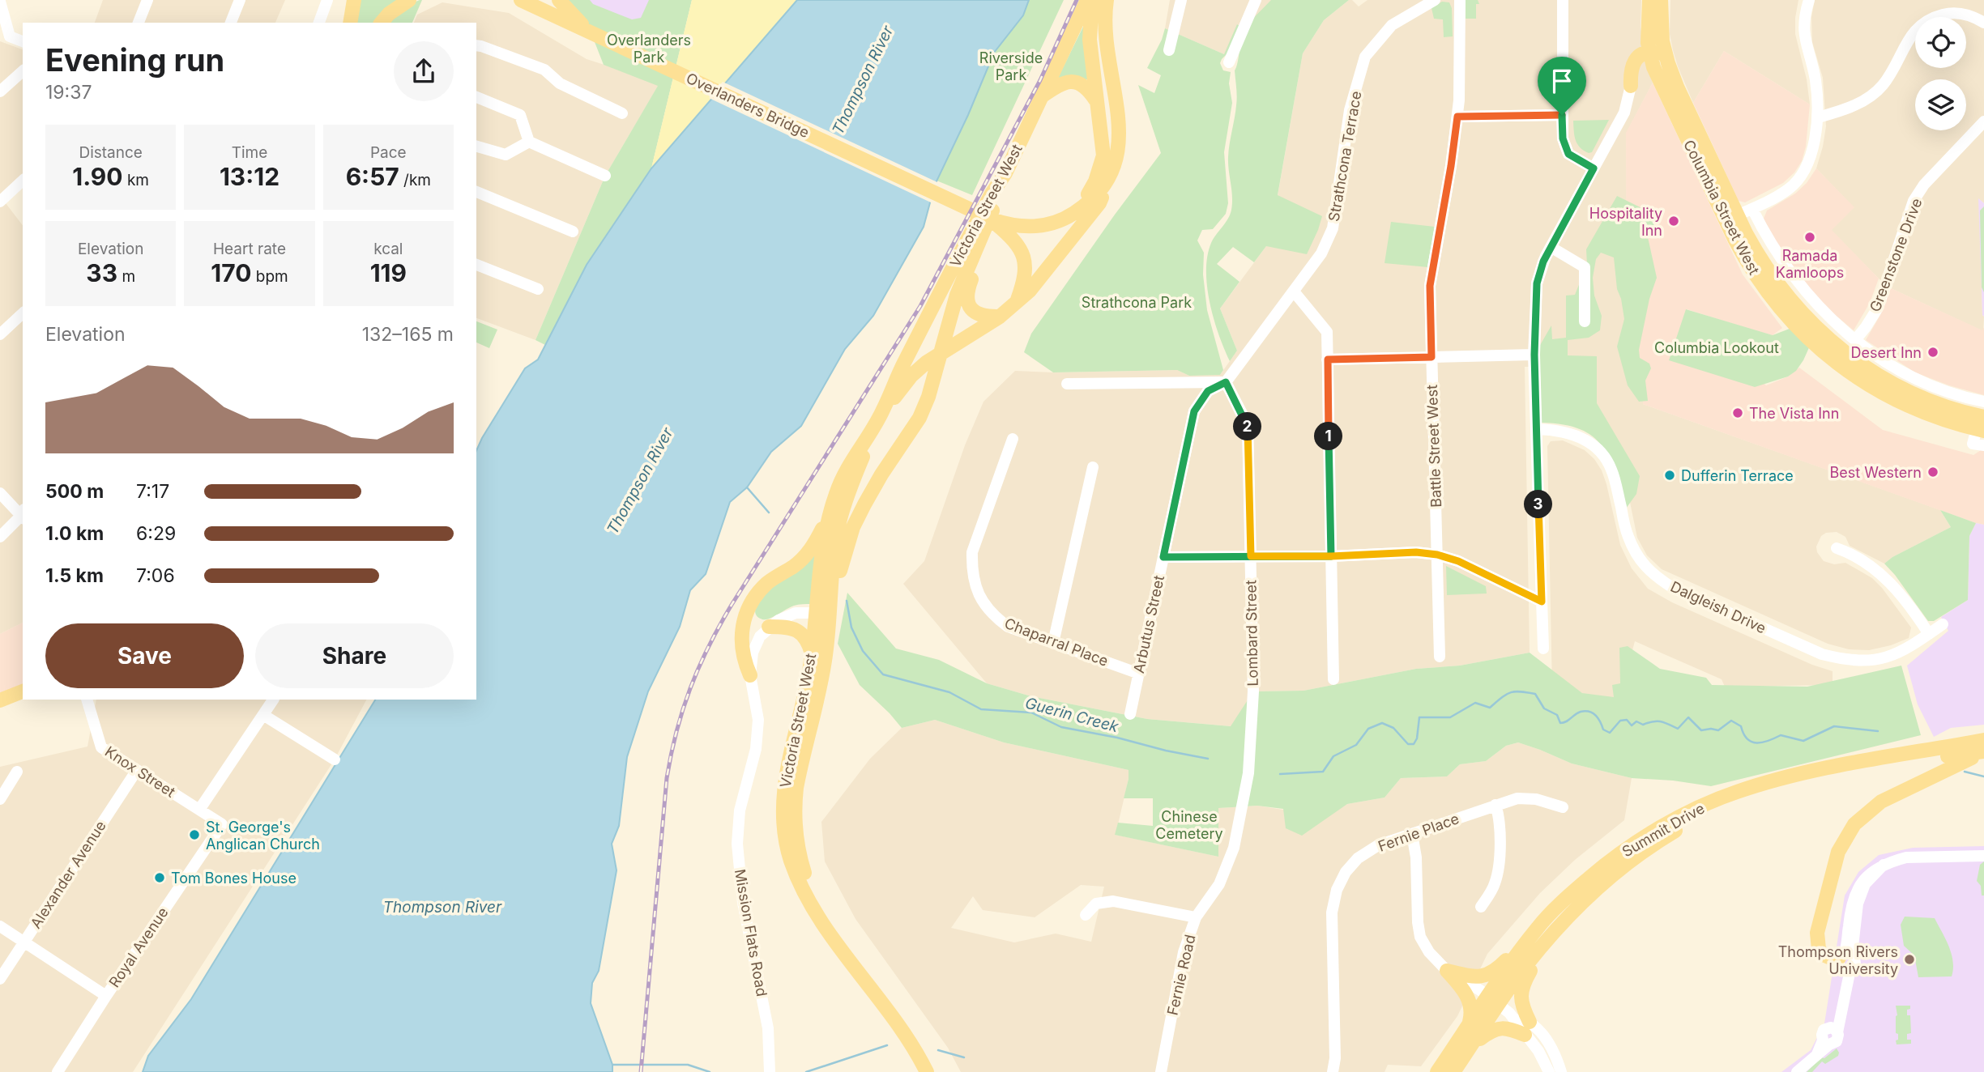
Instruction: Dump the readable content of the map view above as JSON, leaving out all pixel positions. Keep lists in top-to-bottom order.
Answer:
{
  "streets": {
    "main road": [
      "Overlanders Bridge",
      "Victoria Street West",
      "Columbia Street West",
      "Summit Drive"
    ],
    "street": [
      "Strathcona Terrace",
      "Greenstone Drive",
      "Battle Street West",
      "Dalgleish Drive",
      "Arbutus Street",
      "Lombard Street",
      "Chaparral Place",
      "Knox Street",
      "Fernie Place",
      "Alexander Avenue",
      "Mission Flats Road",
      "Royal Avenue",
      "Fernie Road"
    ]
  },
  "crossings": [
    ["Overlanders Bridge", "Victoria Street West"],
    ["Strathcona Terrace", "Arbutus Street"],
    ["Strathcona Terrace", "Lombard Street"],
    ["Arbutus Street", "Lombard Street"],
    ["Arbutus Street", "Chaparral Place"],
    ["Lombard Street", "Fernie Road"],
    ["Knox Street", "Alexander Avenue"],
    ["Knox Street", "Royal Avenue"]
  ],
  "water": ["Thompson River", "Guerin Creek"],
  "parks": [
    "Overlanders Park",
    "Riverside Park",
    "Strathcona Park",
    "Columbia Lookout",
    "Chinese Cemetery"
  ],
  "places": [
    "Hospitality Inn",
    "Ramada Kamloops",
    "Desert Inn",
    "The Vista Inn",
    "Best Western",
    "Dufferin Terrace",
    "St. George's Anglican Church",
    "Tom Bones House",
    "Thompson Rivers University"
  ],
  "page": {
    "heading": ["Evening run", "19:37"],
    "stats": [
      ["Distance", "1.90 km"],
      ["Time", "13:12"],
      ["Pace", "6:57 /km"],
      ["Elevation", "33 m"],
      ["Heart rate", "170 bpm"],
      ["kcal", "119"]
    ],
    "chart": ["Elevation", "132–165 m"],
    "pins": ["2", "1", "3"],
    "list": [
      {
        "name": "500 m",
        "note": "7:17"
      },
      {
        "name": "1.0 km",
        "note": "6:29"
      },
      {
        "name": "1.5 km",
        "note": "7:06"
      }
    ],
    "buttons": ["Save", "Share"]
  }
}
